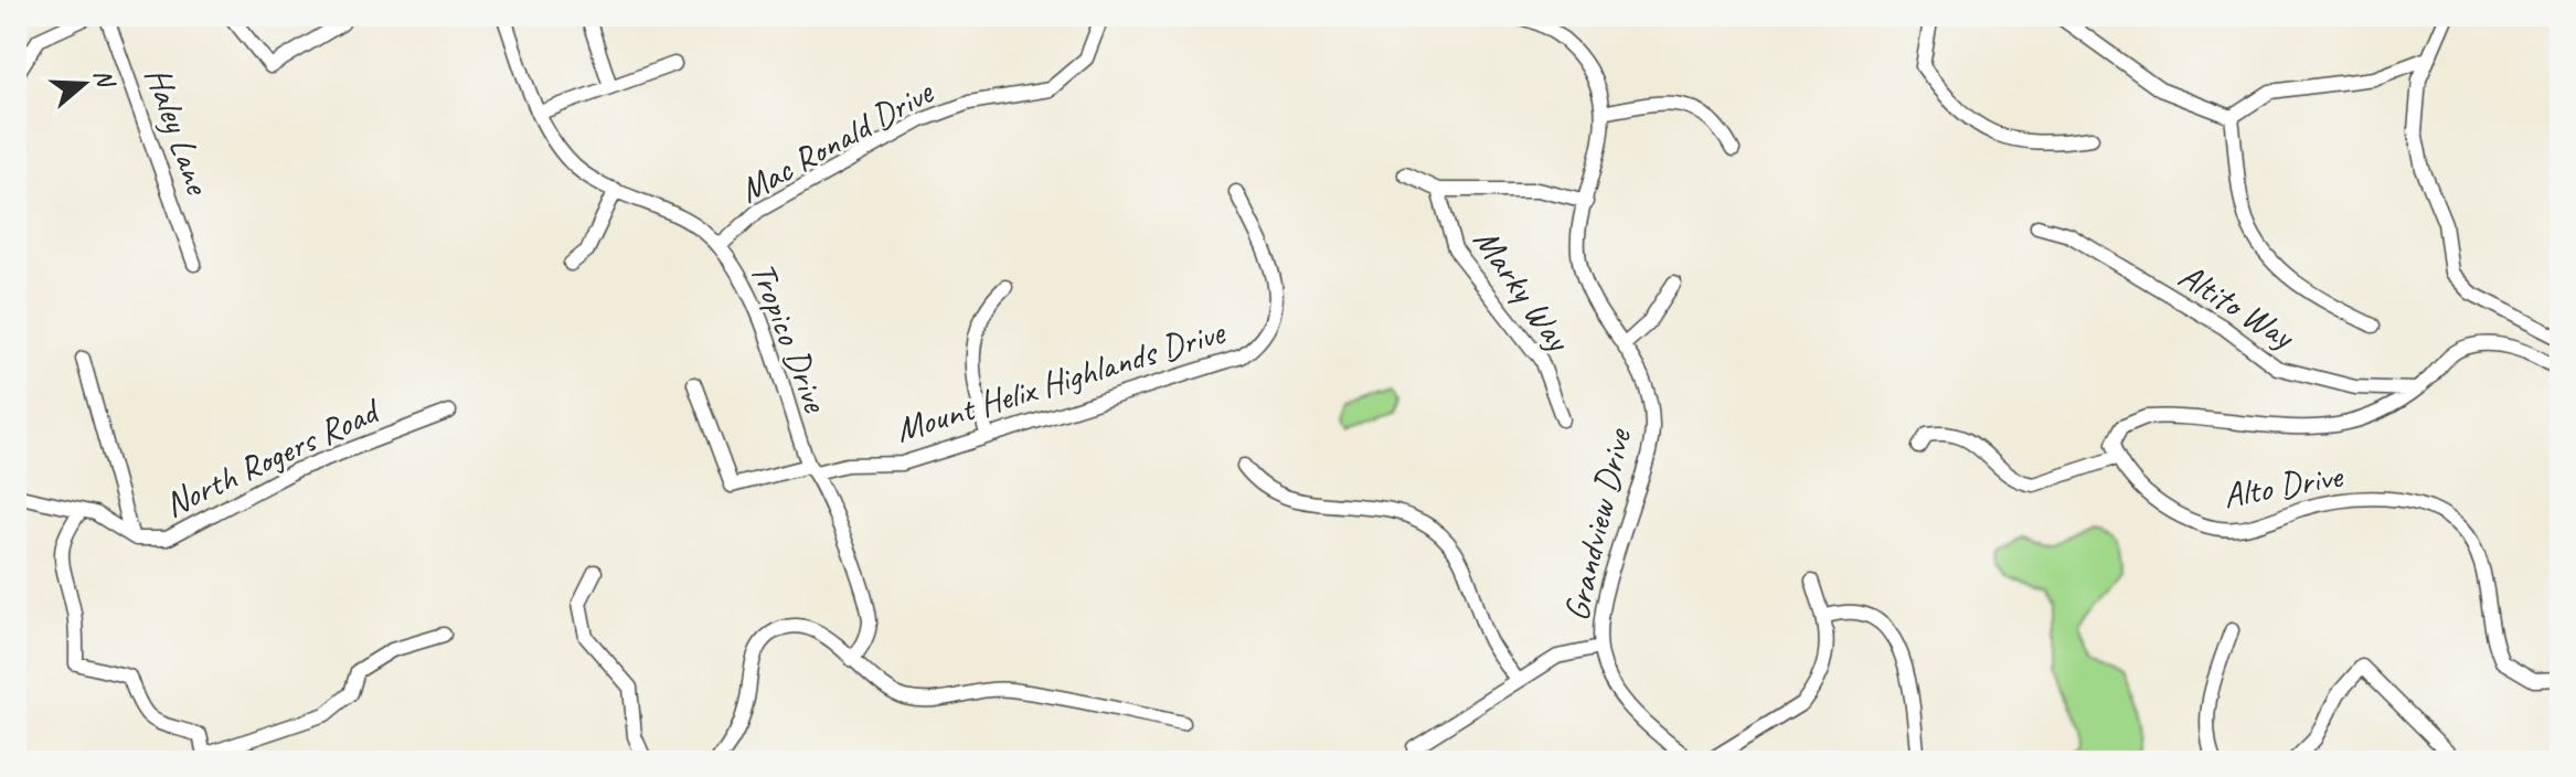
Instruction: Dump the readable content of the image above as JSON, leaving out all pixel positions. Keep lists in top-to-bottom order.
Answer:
{
  "streets": {
    "street": [
      "Haley Lane",
      "Mac Ronald Drive",
      "Marky Way",
      "Altito Way",
      "Tropico Drive",
      "Mount Helix Highlands Drive",
      "North Rogers Road",
      "Alto Drive",
      "Grandview Drive"
    ]
  },
  "crossings": [
    ["Mac Ronald Drive", "Tropico Drive"],
    ["Altito Way", "Alto Drive"],
    ["Tropico Drive", "Mount Helix Highlands Drive"]
  ],
  "north": "right"
}
